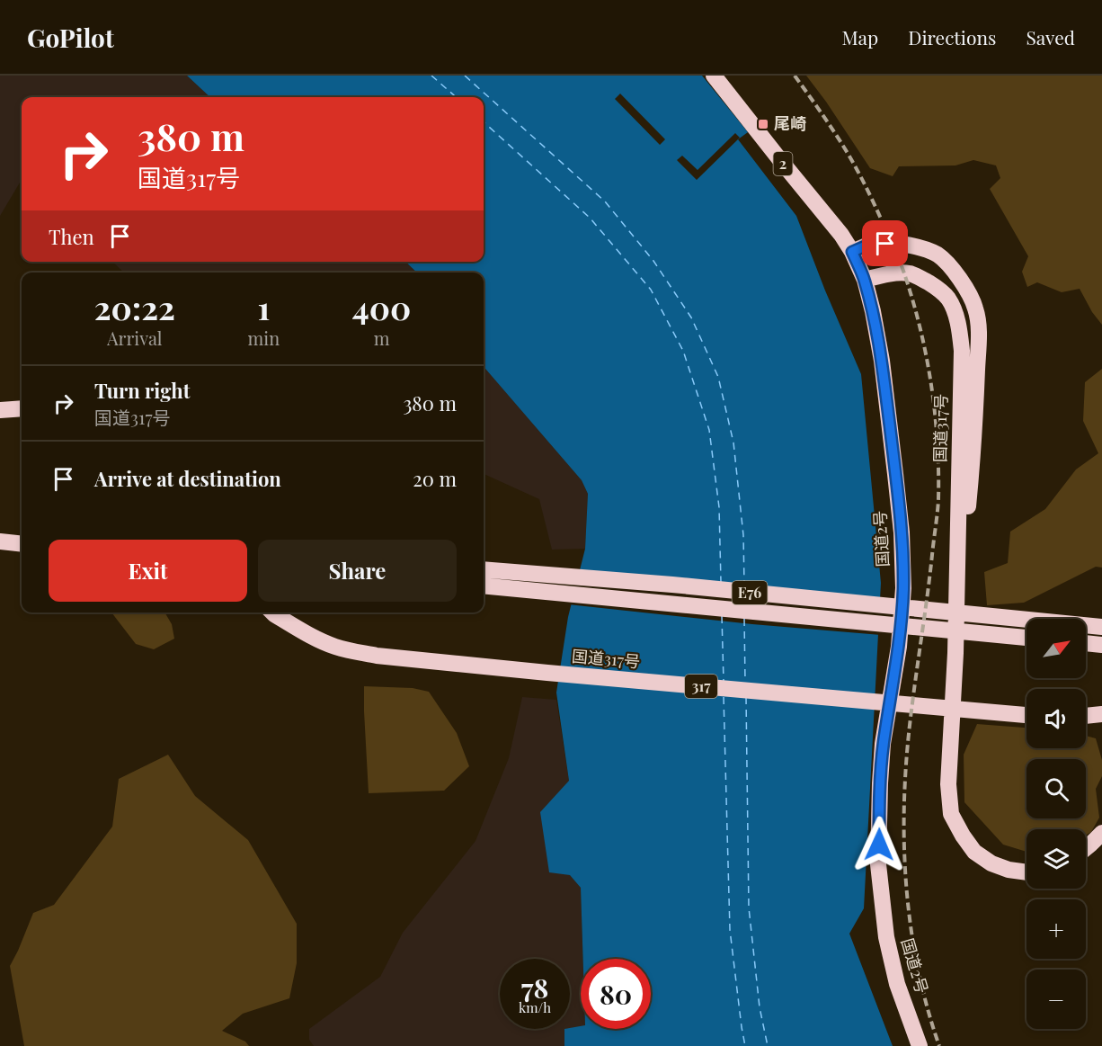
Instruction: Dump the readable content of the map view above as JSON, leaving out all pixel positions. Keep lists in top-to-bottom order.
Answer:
{
  "streets": {
    "highway": [
      "2",
      "国道317号",
      "国道2号",
      "E76",
      "317"
    ]
  },
  "crossings": [
    ["国道317号", "国道2号"]
  ],
  "places": {
    "transit": ["尾崎"]
  },
  "north": "top right",
  "page": {
    "header": "GoPilot",
    "nav": ["Map", "Directions", "Saved"],
    "turn": ["380 m", "国道317号"],
    "then": "Then",
    "eta": [
      "20:22",
      "Arrival",
      "1",
      "min",
      "400",
      "m"
    ],
    "list": [
      {
        "name": "Turn right",
        "note": "国道317号",
        "value": "380 m"
      },
      {
        "name": "Arrive at destination",
        "value": "20 m"
      }
    ],
    "buttons": ["Exit", "Share"],
    "map_buttons": ["+", "−"],
    "speed": "78 km/h",
    "limit": "80"
  }
}
